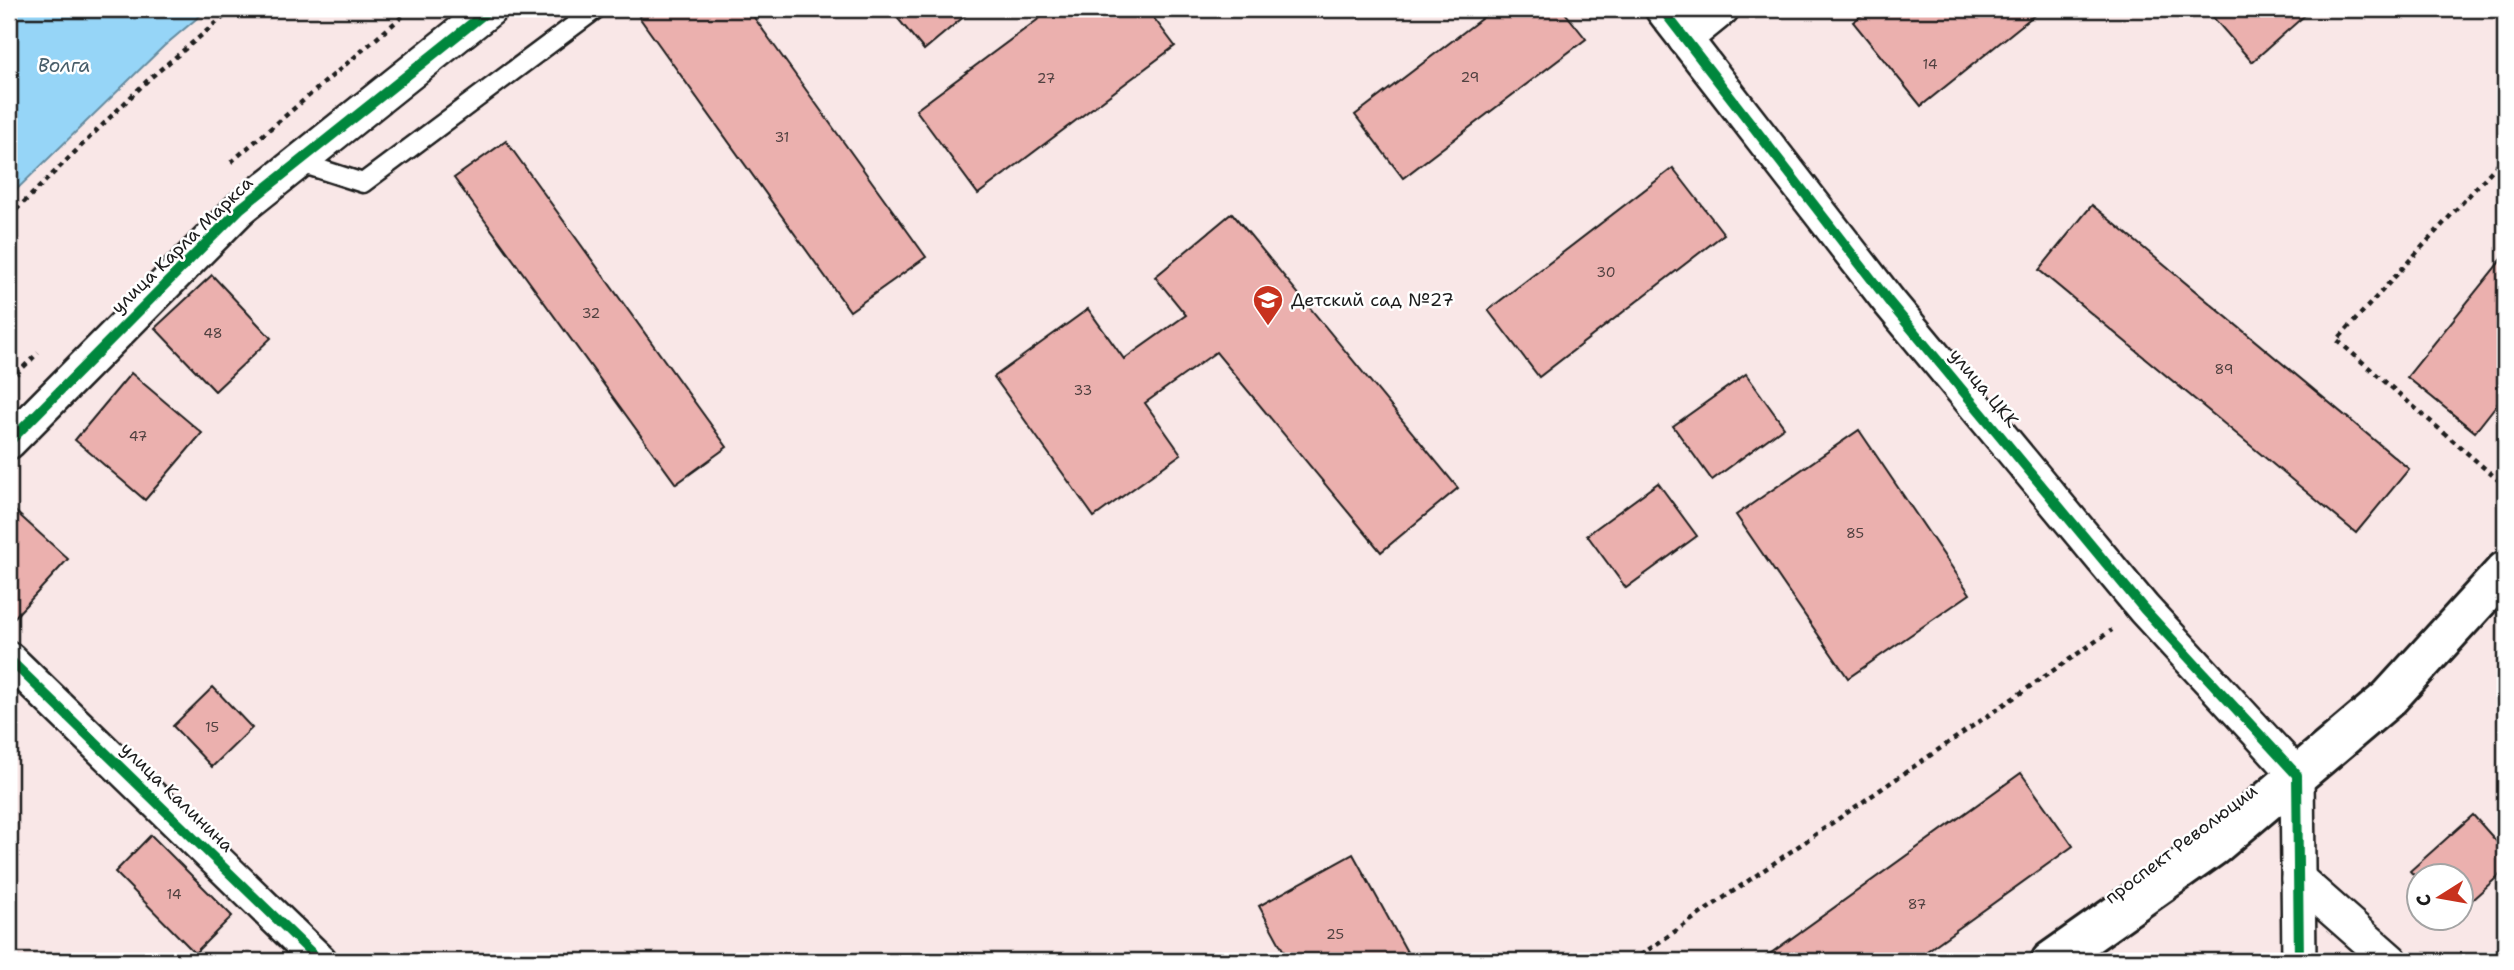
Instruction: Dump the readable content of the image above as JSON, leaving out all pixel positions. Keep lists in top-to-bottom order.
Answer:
{
  "streets": {
    "street": [
      "улица Карла Маркса",
      "улица ЦКК",
      "улица Калинина",
      "проспект Революции"
    ]
  },
  "crossings": [
    ["улица ЦКК", "проспект Революции"]
  ],
  "water": ["Волга"],
  "places": {
    "school or university": ["Детский сад №27"]
  },
  "house_numbers": [
    "14",
    "29",
    "27",
    "31",
    "30",
    "32",
    "48",
    "89",
    "33",
    "47",
    "85",
    "15",
    "14",
    "87",
    "25"
  ],
  "north": "left"
}
